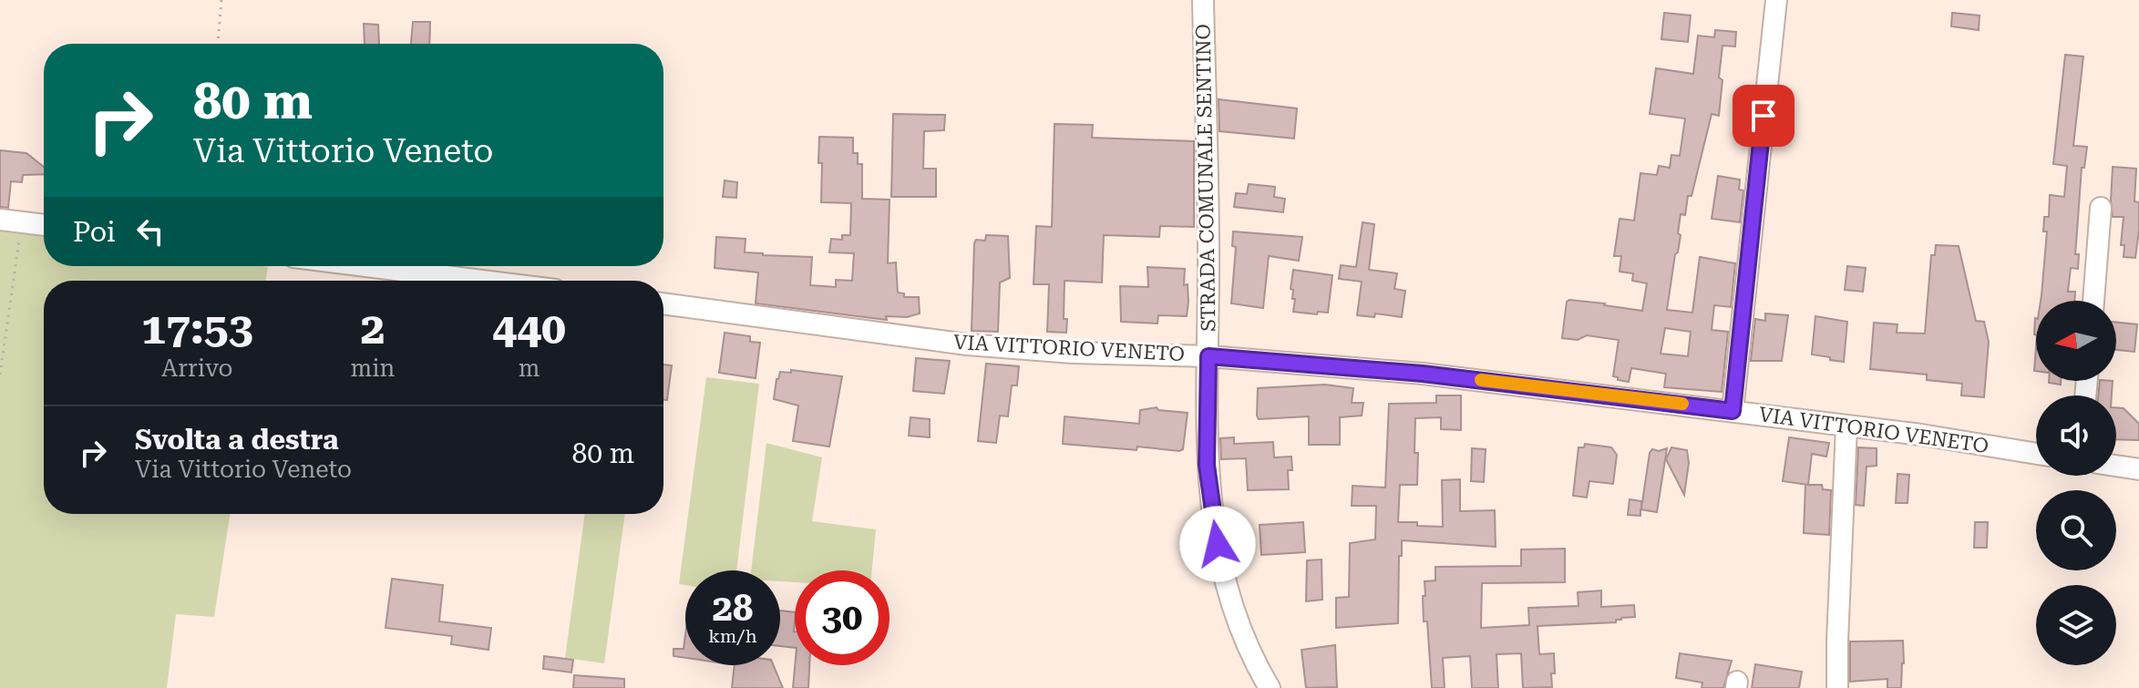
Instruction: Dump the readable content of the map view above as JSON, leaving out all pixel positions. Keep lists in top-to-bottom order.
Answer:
{
  "streets": {
    "street": ["STRADA COMUNALE SENTINO", "VIA VITTORIO VENETO"]
  },
  "crossings": [
    ["STRADA COMUNALE SENTINO", "VIA VITTORIO VENETO"]
  ],
  "north": "left",
  "page": {
    "turn": ["80 m", "Via Vittorio Veneto"],
    "then": "Poi",
    "eta": [
      "17:53",
      "Arrivo",
      "2",
      "min",
      "440",
      "m"
    ],
    "list": [
      {
        "name": "Svolta a destra",
        "note": "Via Vittorio Veneto",
        "value": "80 m"
      }
    ],
    "speed": "28 km/h",
    "limit": "30"
  }
}
